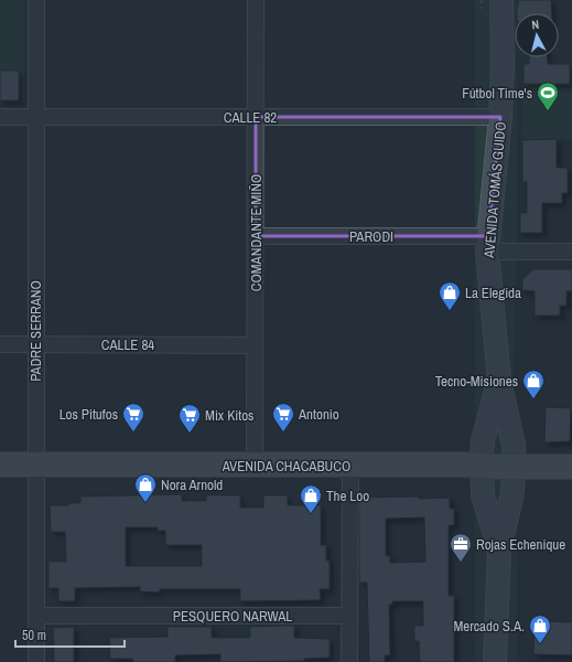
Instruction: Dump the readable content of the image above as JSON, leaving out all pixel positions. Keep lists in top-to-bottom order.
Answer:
{
  "streets": {
    "main road": ["AVENIDA TOMÁS GUIDO", "AVENIDA CHACABUCO"],
    "street": [
      "CALLE 82",
      "COMANDANTE MIÑO",
      "PARODI",
      "PADRE SERRANO",
      "CALLE 84",
      "PESQUERO NARWAL"
    ]
  },
  "crossings": [
    ["CALLE 82", "AVENIDA TOMÁS GUIDO"],
    ["CALLE 82", "COMANDANTE MIÑO"],
    ["CALLE 82", "PADRE SERRANO"],
    ["AVENIDA TOMÁS GUIDO", "PARODI"],
    ["AVENIDA TOMÁS GUIDO", "AVENIDA CHACABUCO"],
    ["COMANDANTE MIÑO", "PARODI"],
    ["COMANDANTE MIÑO", "CALLE 84"],
    ["COMANDANTE MIÑO", "AVENIDA CHACABUCO"],
    ["PADRE SERRANO", "CALLE 84"],
    ["PADRE SERRANO", "AVENIDA CHACABUCO"],
    ["PADRE SERRANO", "PESQUERO NARWAL"]
  ],
  "places": {
    "sports": ["Fútbol Time's"],
    "shop": [
      "La Elegida",
      "Tecno-Misiones",
      "Nora Arnold",
      "The Loo",
      "Mercado S.A."
    ],
    "supermarket": ["Los Pitufos", "Antonio", "Mix Kitos"],
    "office": ["Rojas Echenique"]
  },
  "scale_bar": "50 m",
  "north": "top"
}
